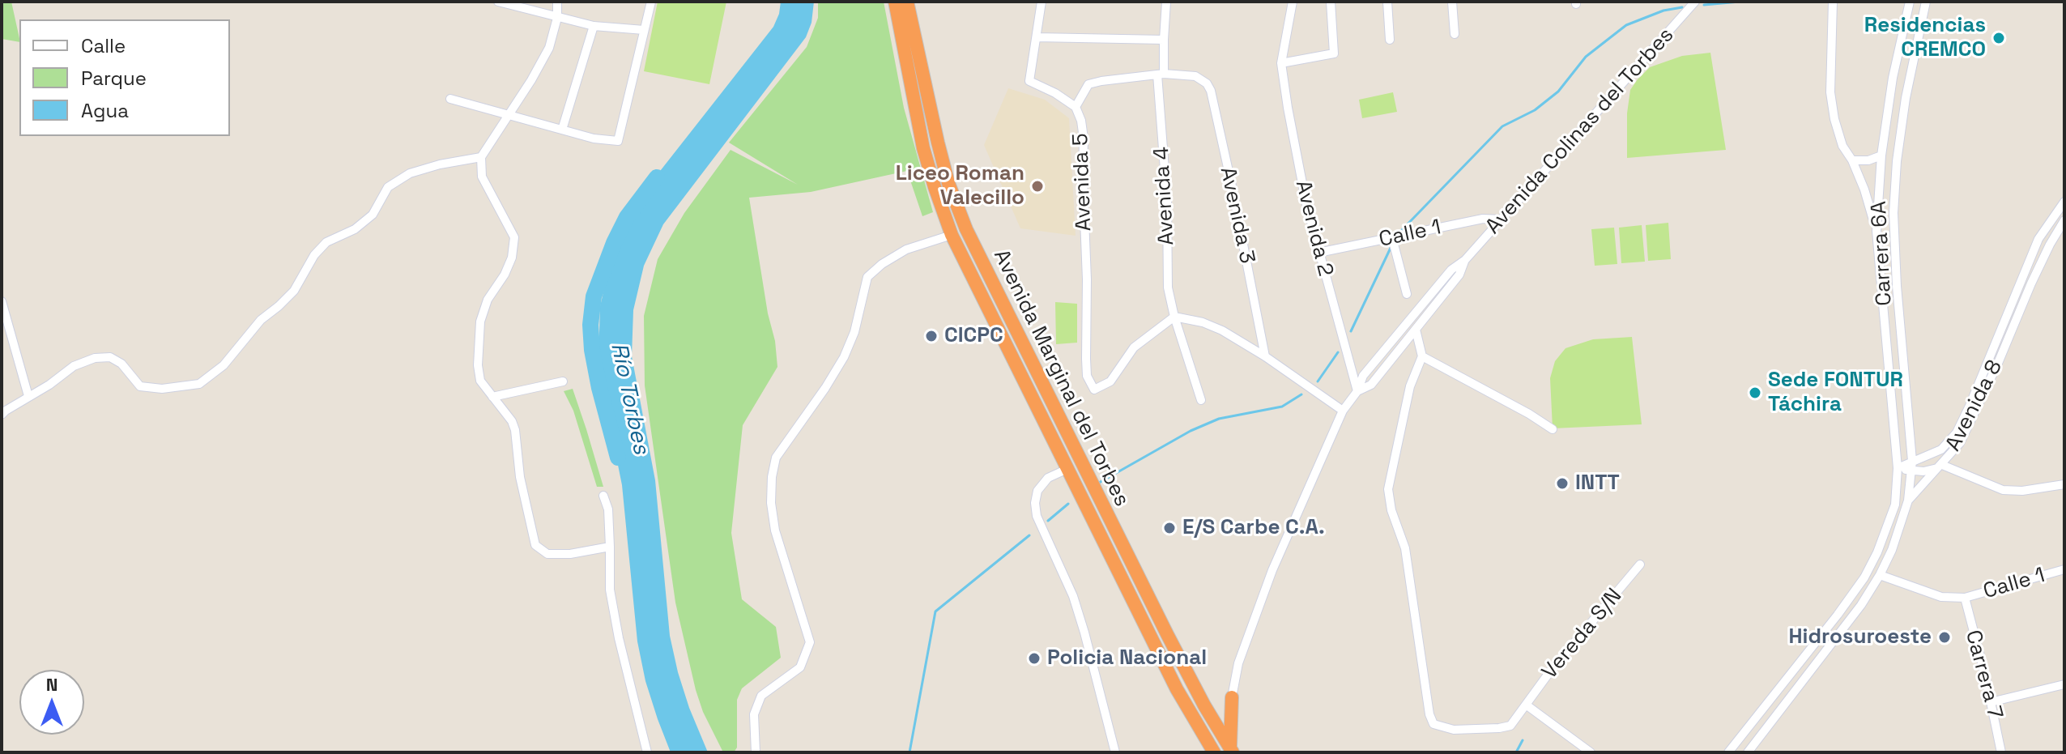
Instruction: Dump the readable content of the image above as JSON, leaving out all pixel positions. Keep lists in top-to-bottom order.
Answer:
{
  "streets": {
    "highway": ["Avenida Marginal del Torbes"],
    "street": [
      "Avenida Colinas del Torbes",
      "Avenida 5",
      "Avenida 4",
      "Avenida 3",
      "Avenida 2",
      "Calle 1",
      "Carrera 6A",
      "Avenida 8",
      "Vereda S/N",
      "Carrera 7"
    ]
  },
  "crossings": [
    ["Avenida Colinas del Torbes", "Avenida 2"],
    ["Avenida Colinas del Torbes", "Calle 1"],
    ["Avenida 5", "Avenida 4"],
    ["Avenida 4", "Avenida 3"],
    ["Avenida 2", "Calle 1"],
    ["Calle 1", "Carrera 7"],
    ["Carrera 6A", "Avenida 8"]
  ],
  "water": ["Río Torbes"],
  "places": [
    "Residencias CREMCO",
    "Liceo Roman Valecillo",
    "CICPC",
    "Sede FONTUR Táchira",
    "INTT",
    "E/S Carbe C.A.",
    "Hidrosuroeste",
    "Policia Nacional"
  ],
  "legend": ["Calle", "Parque", "Agua"],
  "north": "top"
}
